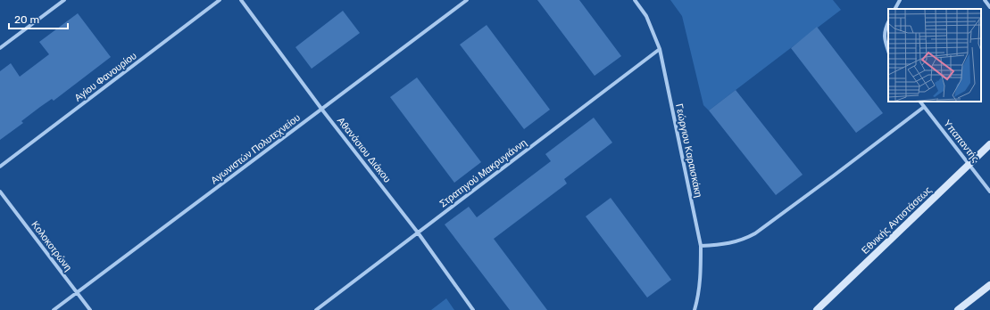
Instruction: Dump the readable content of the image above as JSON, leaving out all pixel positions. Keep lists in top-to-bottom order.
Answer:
{
  "streets": {
    "street": [
      "Αγίου Φανουρίου",
      "Υπαπαντής",
      "Αγωνιστών Πολυτεχνείου",
      "Αθανάσιου Διάκου",
      "Γεώργιου Καραισκάκη",
      "Στρατηγού Μακρυγιάννη",
      "Εθνικής Αντιστάσεως",
      "Κολοκοτρώνη"
    ]
  },
  "crossings": [
    ["Υπαπαντής", "Εθνικής Αντιστάσεως"],
    ["Αγωνιστών Πολυτεχνείου", "Αθανάσιου Διάκου"],
    ["Αγωνιστών Πολυτεχνείου", "Κολοκοτρώνη"],
    ["Αθανάσιου Διάκου", "Στρατηγού Μακρυγιάννη"],
    ["Γεώργιου Καραισκάκη", "Στρατηγού Μακρυγιάννη"]
  ],
  "scale_bar": "20 m"
}
